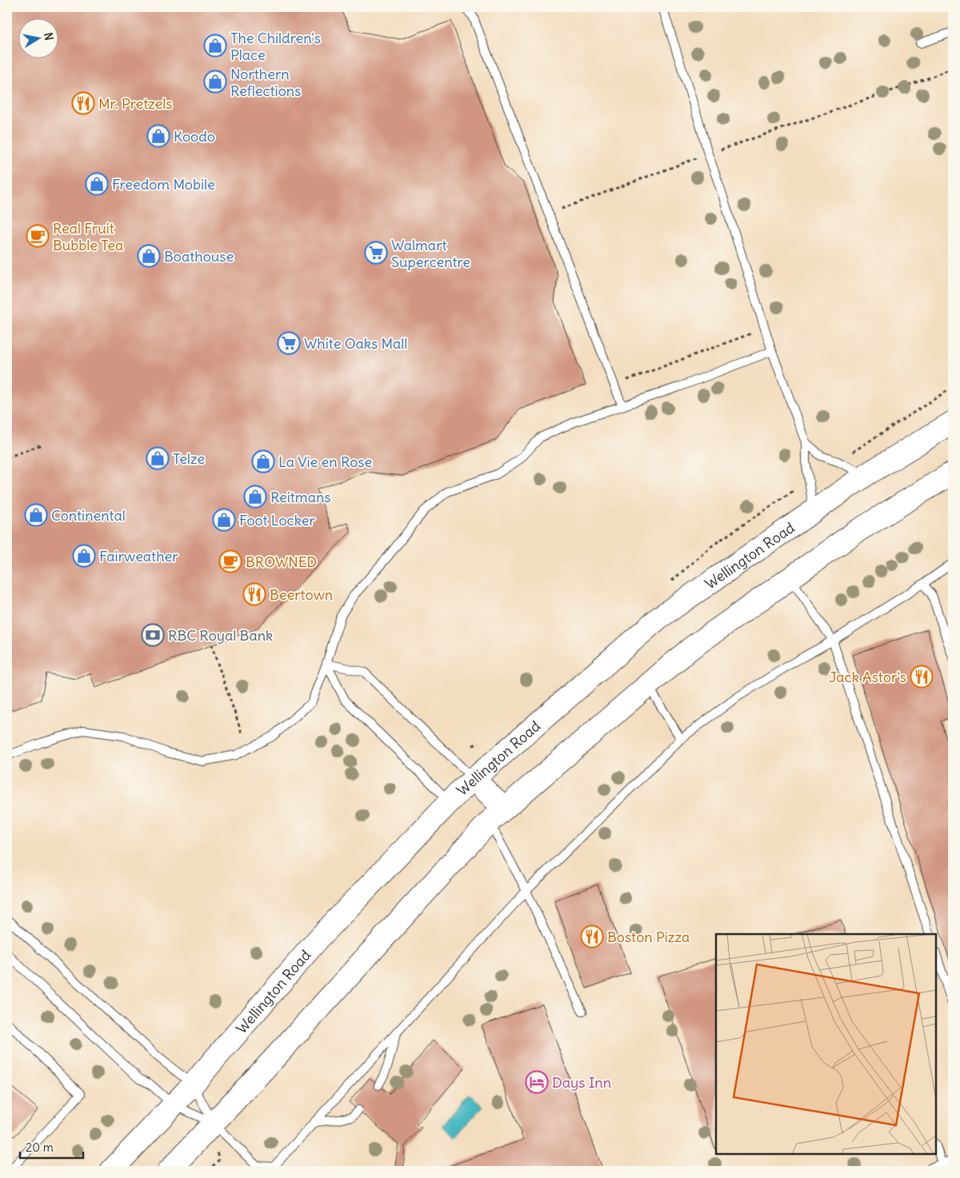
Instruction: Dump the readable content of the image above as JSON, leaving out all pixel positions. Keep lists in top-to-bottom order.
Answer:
{
  "streets": {
    "main road": ["Wellington Road"]
  },
  "places": {
    "shop": [
      "The Children's Place",
      "Northern Reflections",
      "Koodo",
      "Freedom Mobile",
      "Boathouse",
      "Telze",
      "La Vie en Rose",
      "Reitmans",
      "Continental",
      "Foot Locker",
      "Fairweather"
    ],
    "restaurant": [
      "Mr. Pretzels",
      "Beertown",
      "Jack Astor's",
      "Boston Pizza"
    ],
    "cafe": ["Real Fruit Bubble Tea", "BROWNED"],
    "supermarket": ["Walmart Supercentre", "White Oaks Mall"],
    "bank": ["RBC Royal Bank"],
    "hotel": ["Days Inn"]
  },
  "scale_bar": "20 m",
  "north": "right"
}
